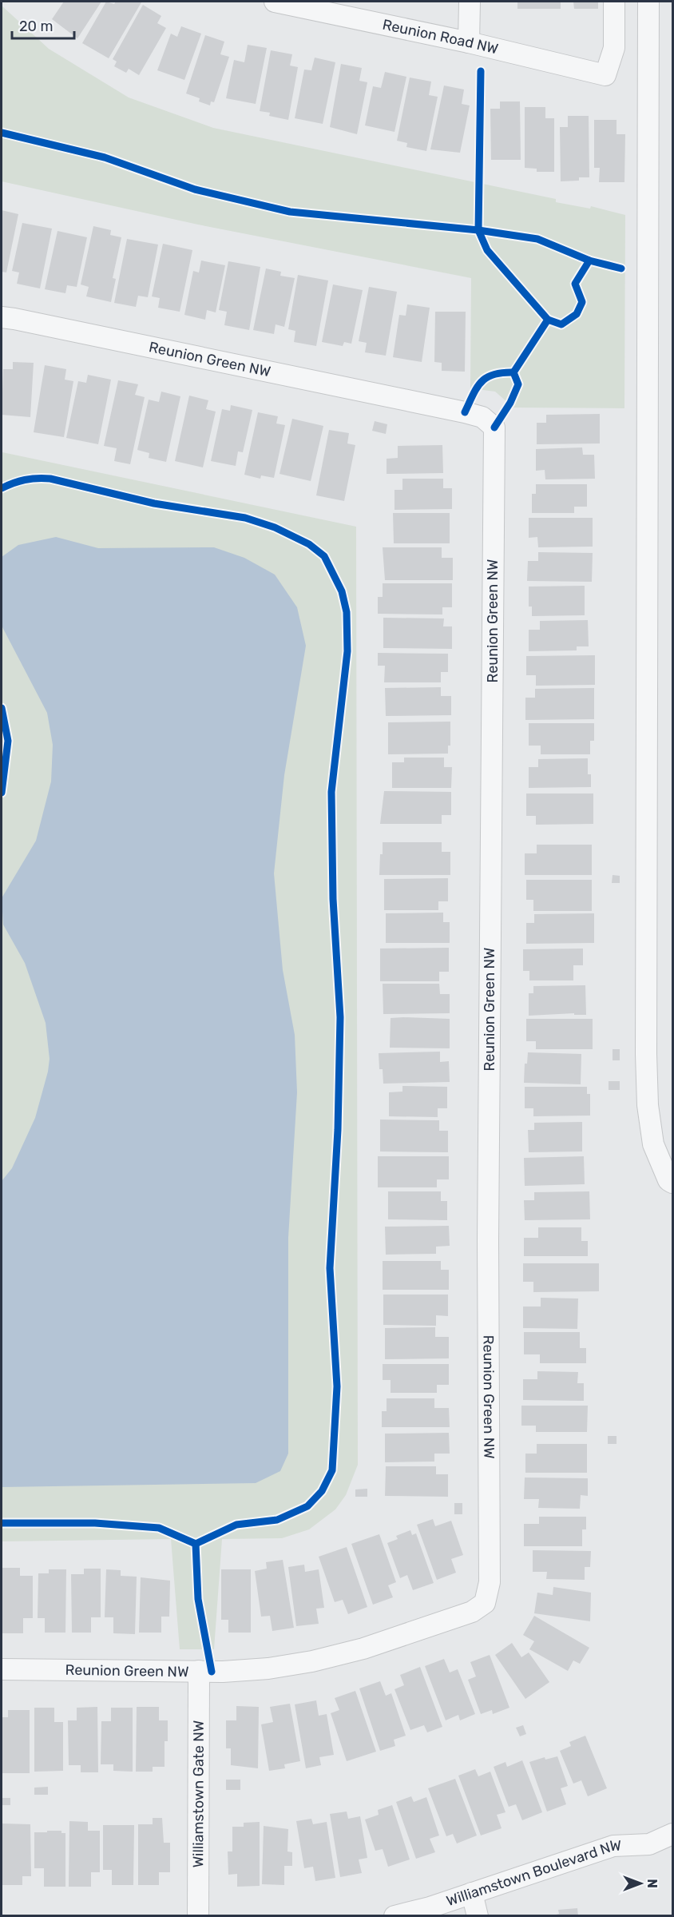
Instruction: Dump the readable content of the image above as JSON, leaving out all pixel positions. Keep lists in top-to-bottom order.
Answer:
{
  "streets": {
    "street": [
      "Reunion Road NW",
      "Reunion Green NW",
      "Williamstown Gate NW",
      "Williamstown Boulevard NW"
    ]
  },
  "crossings": [
    ["Reunion Green NW", "Williamstown Gate NW"]
  ],
  "scale_bar": "20 m",
  "north": "right"
}
